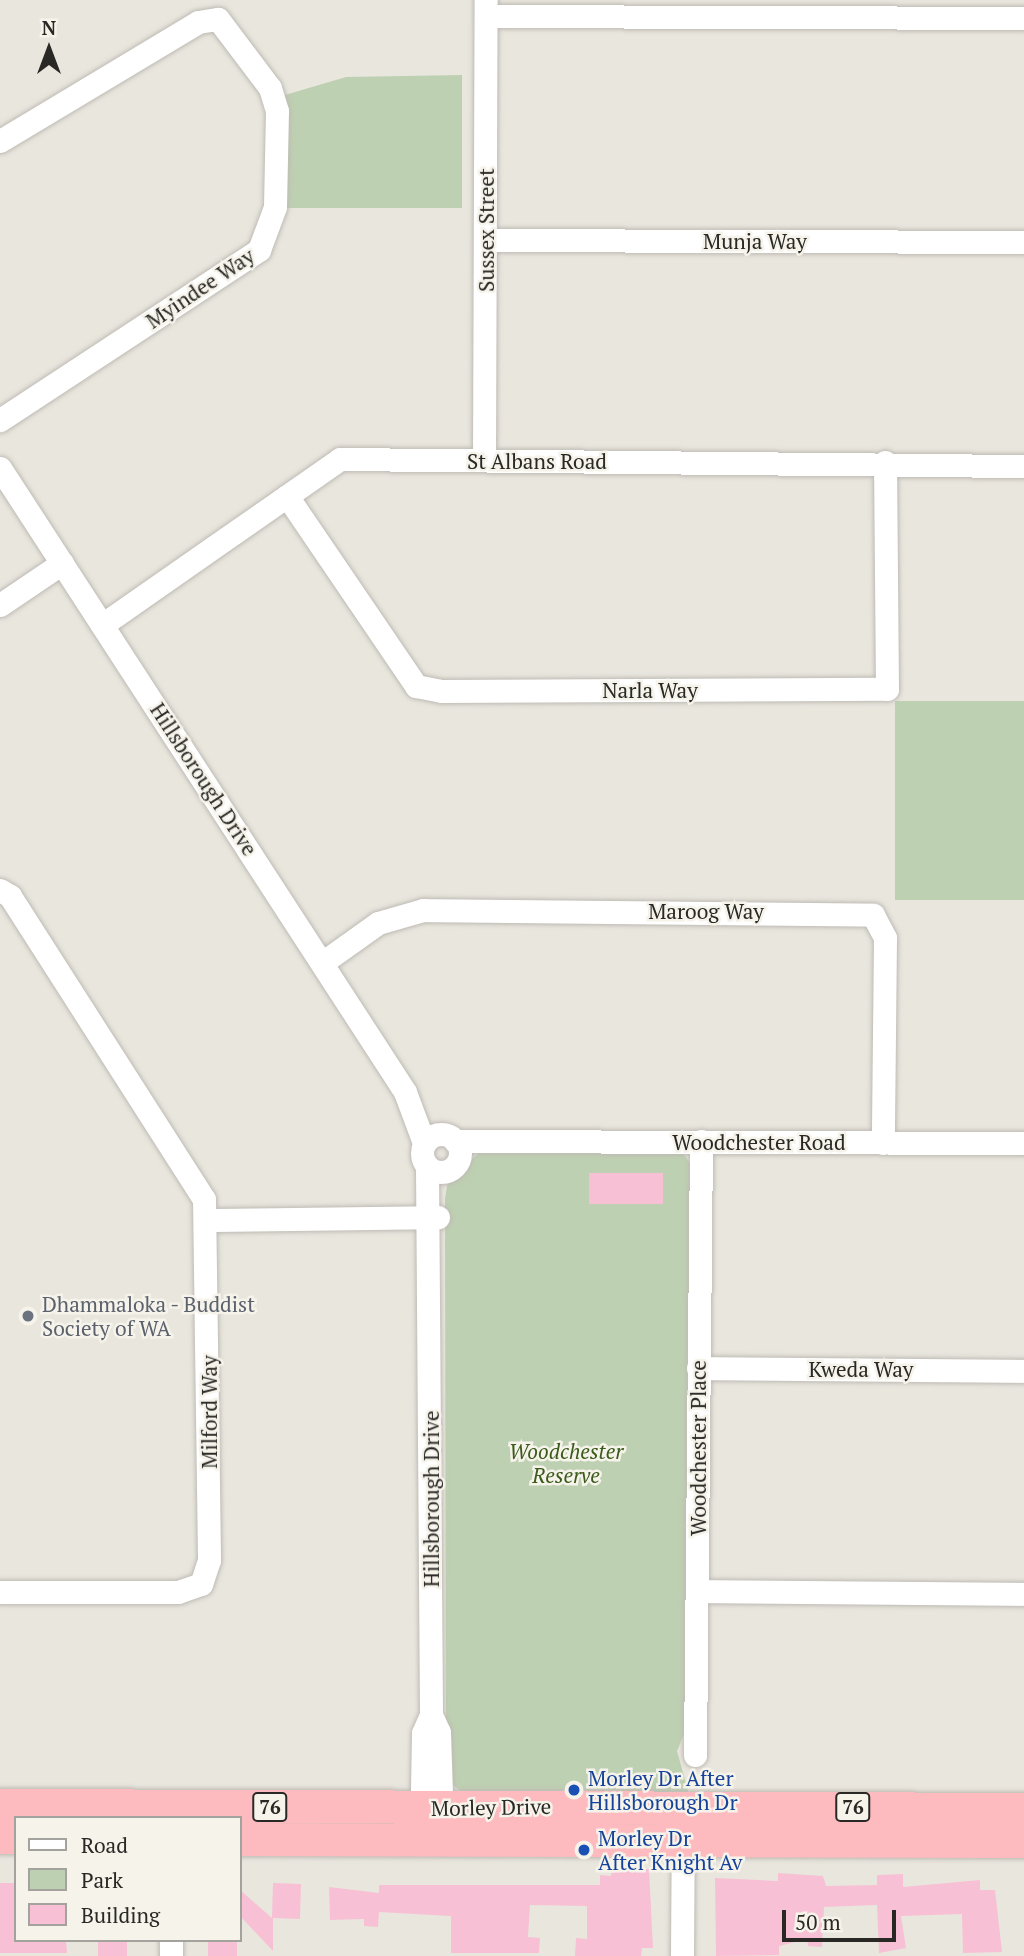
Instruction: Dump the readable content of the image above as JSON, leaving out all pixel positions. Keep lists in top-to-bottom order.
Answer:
{
  "streets": {
    "highway": ["76", "Morley Drive"],
    "street": [
      "Sussex Street",
      "Munja Way",
      "Myindee Way",
      "St Albans Road",
      "Narla Way",
      "Hillsborough Drive",
      "Maroog Way",
      "Woodchester Road",
      "Kweda Way",
      "Milford Way",
      "Woodchester Place"
    ]
  },
  "crossings": [
    ["Sussex Street", "Munja Way"],
    ["Sussex Street", "St Albans Road"],
    ["St Albans Road", "Narla Way"],
    ["St Albans Road", "Hillsborough Drive"],
    ["Hillsborough Drive", "Maroog Way"],
    ["Hillsborough Drive", "Woodchester Road"],
    ["Hillsborough Drive", "Morley Drive"],
    ["Maroog Way", "Woodchester Road"],
    ["Woodchester Road", "Woodchester Place"],
    ["Kweda Way", "Woodchester Place"]
  ],
  "parks": ["Woodchester Reserve"],
  "places": ["Dhammaloka - Buddist Society of WA", "Morley Dr After Hillsborough Dr", "Morley Dr After Knight Av"],
  "legend": ["Road", "Park", "Building"],
  "scale_bar": "50 m",
  "north": "top"
}
